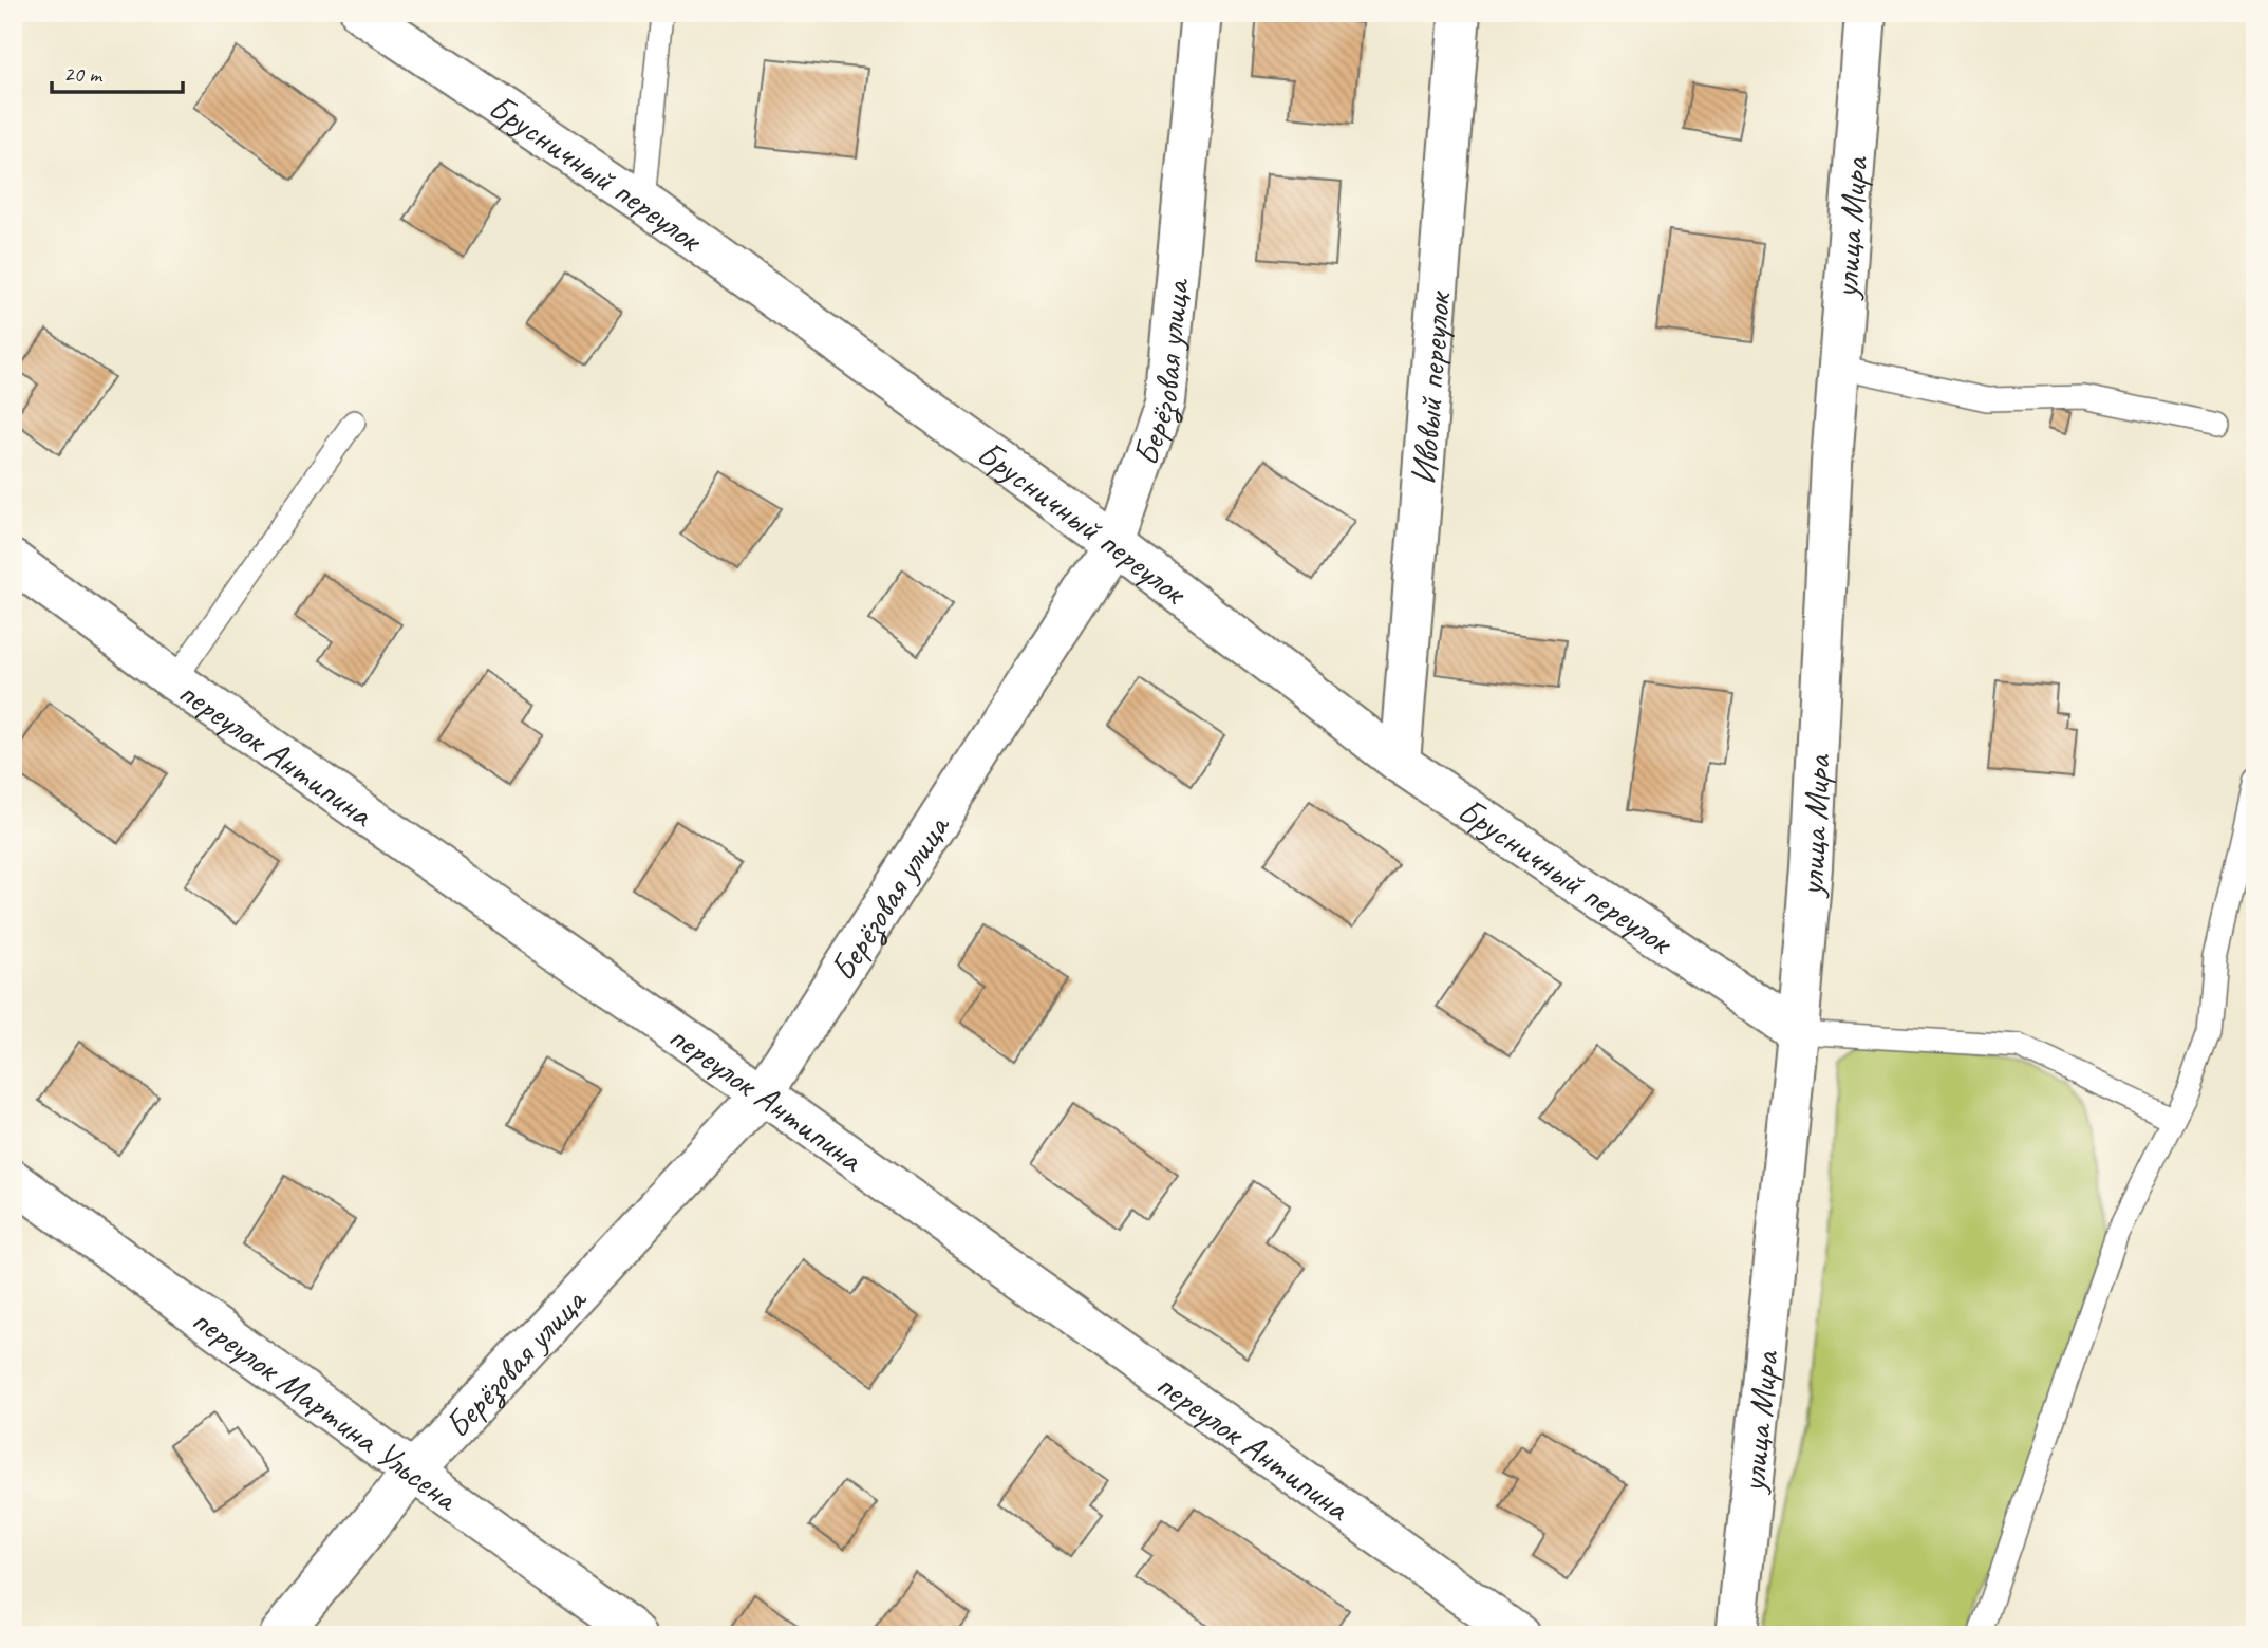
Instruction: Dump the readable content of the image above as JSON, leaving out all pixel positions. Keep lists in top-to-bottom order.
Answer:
{
  "streets": {
    "street": [
      "Брусничный переулок",
      "улица Мира",
      "Берёзовая улица",
      "Ивовый переулок",
      "переулок Антипина",
      "переулок Мартина Ульсена"
    ]
  },
  "crossings": [
    ["Брусничный переулок", "улица Мира"],
    ["Брусничный переулок", "Берёзовая улица"],
    ["Брусничный переулок", "Ивовый переулок"],
    ["Берёзовая улица", "переулок Антипина"],
    ["Берёзовая улица", "переулок Мартина Ульсена"]
  ],
  "scale_bar": "20 m"
}
